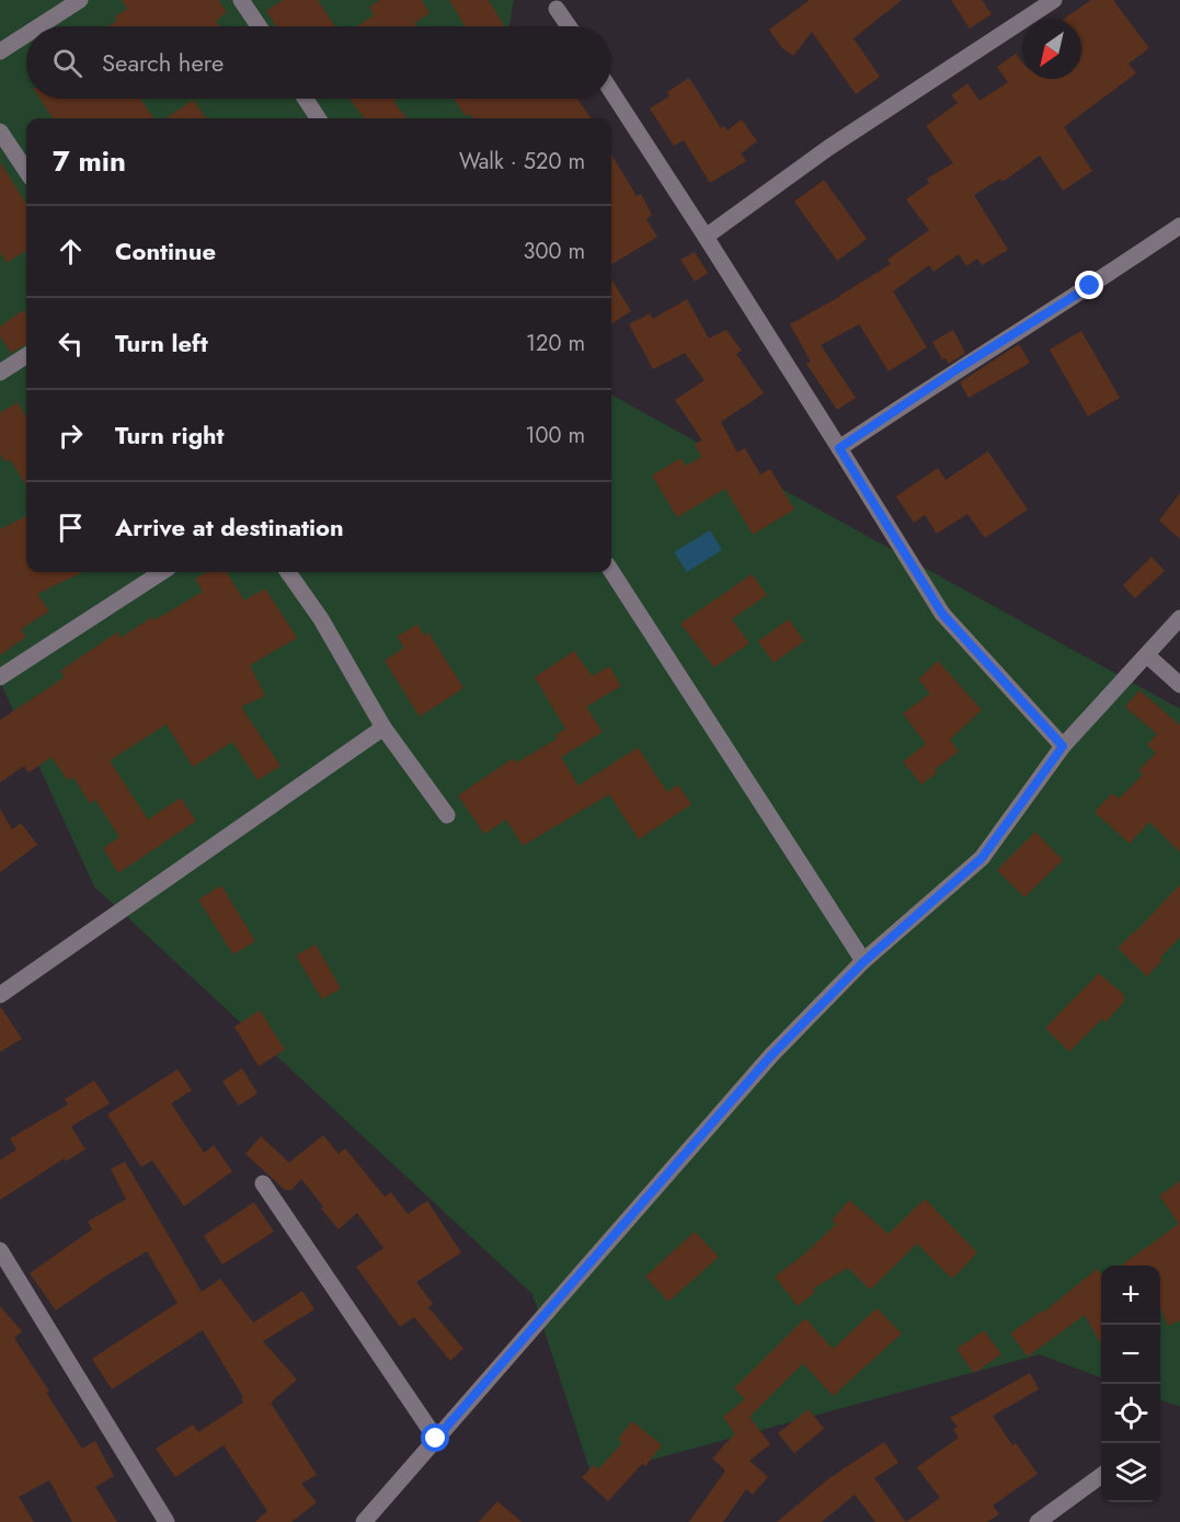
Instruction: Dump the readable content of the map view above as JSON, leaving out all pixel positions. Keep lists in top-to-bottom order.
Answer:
{
  "north": "bottom left",
  "page": {
    "search": "Search here",
    "heading": ["7 min", "Walk · 520 m"],
    "list": [
      ["Continue", "300 m"],
      ["Turn left", "120 m"],
      ["Turn right", "100 m"],
      "Arrive at destination"
    ],
    "map_buttons": ["+", "−"]
  }
}
